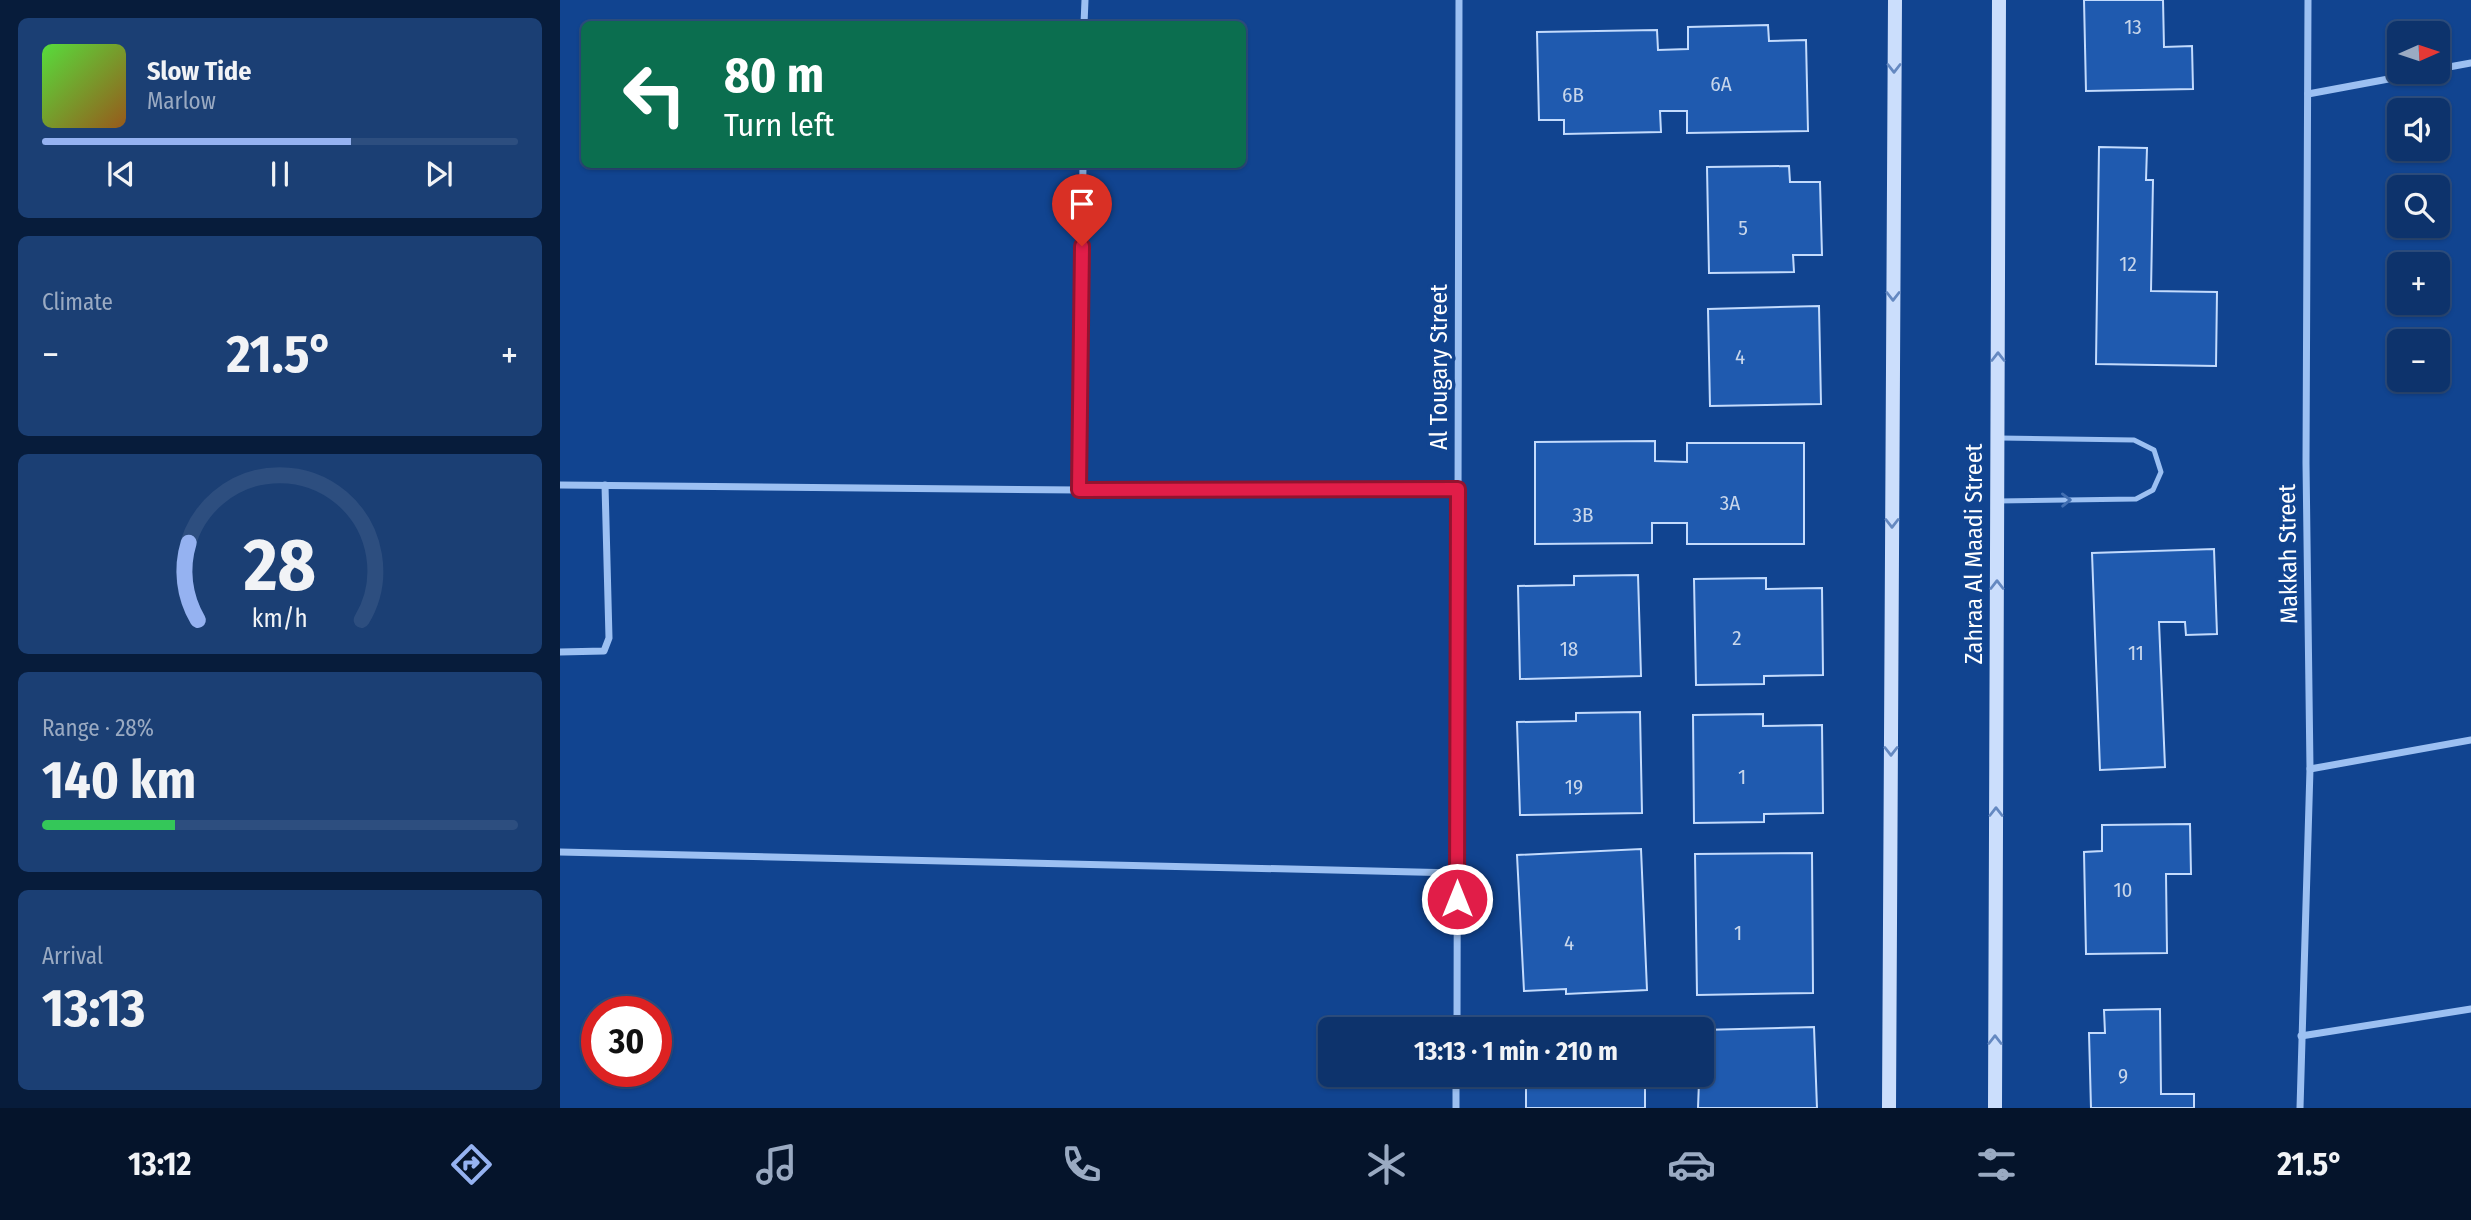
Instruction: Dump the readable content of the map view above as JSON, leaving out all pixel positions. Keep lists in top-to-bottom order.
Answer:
{
  "streets": {
    "main road": ["Zahraa Al Maadi Street"],
    "street": ["Al Tougary Street", "Makkah Street"]
  },
  "house_numbers": [
    "13",
    "6A",
    "6B",
    "5",
    "12",
    "4",
    "3A",
    "3B",
    "2",
    "18",
    "11",
    "1",
    "19",
    "10",
    "1",
    "4",
    "9"
  ],
  "north": "right",
  "page": {
    "map_buttons": ["+", "−"],
    "turn": ["80 m", "Turn left"],
    "song": ["Slow Tide", "Marlow"],
    "tile": [
      "Climate",
      ["Range · 28%", "140 km"],
      ["Arrival", "13:13"]
    ],
    "heat": ["−", "21.5°", "+"],
    "limit": "30",
    "trip": "13:13 · 1 min · 210 m",
    "tabs": ["13:12", "21.5°"],
    "gauge": ["28", "km/h"]
  }
}
